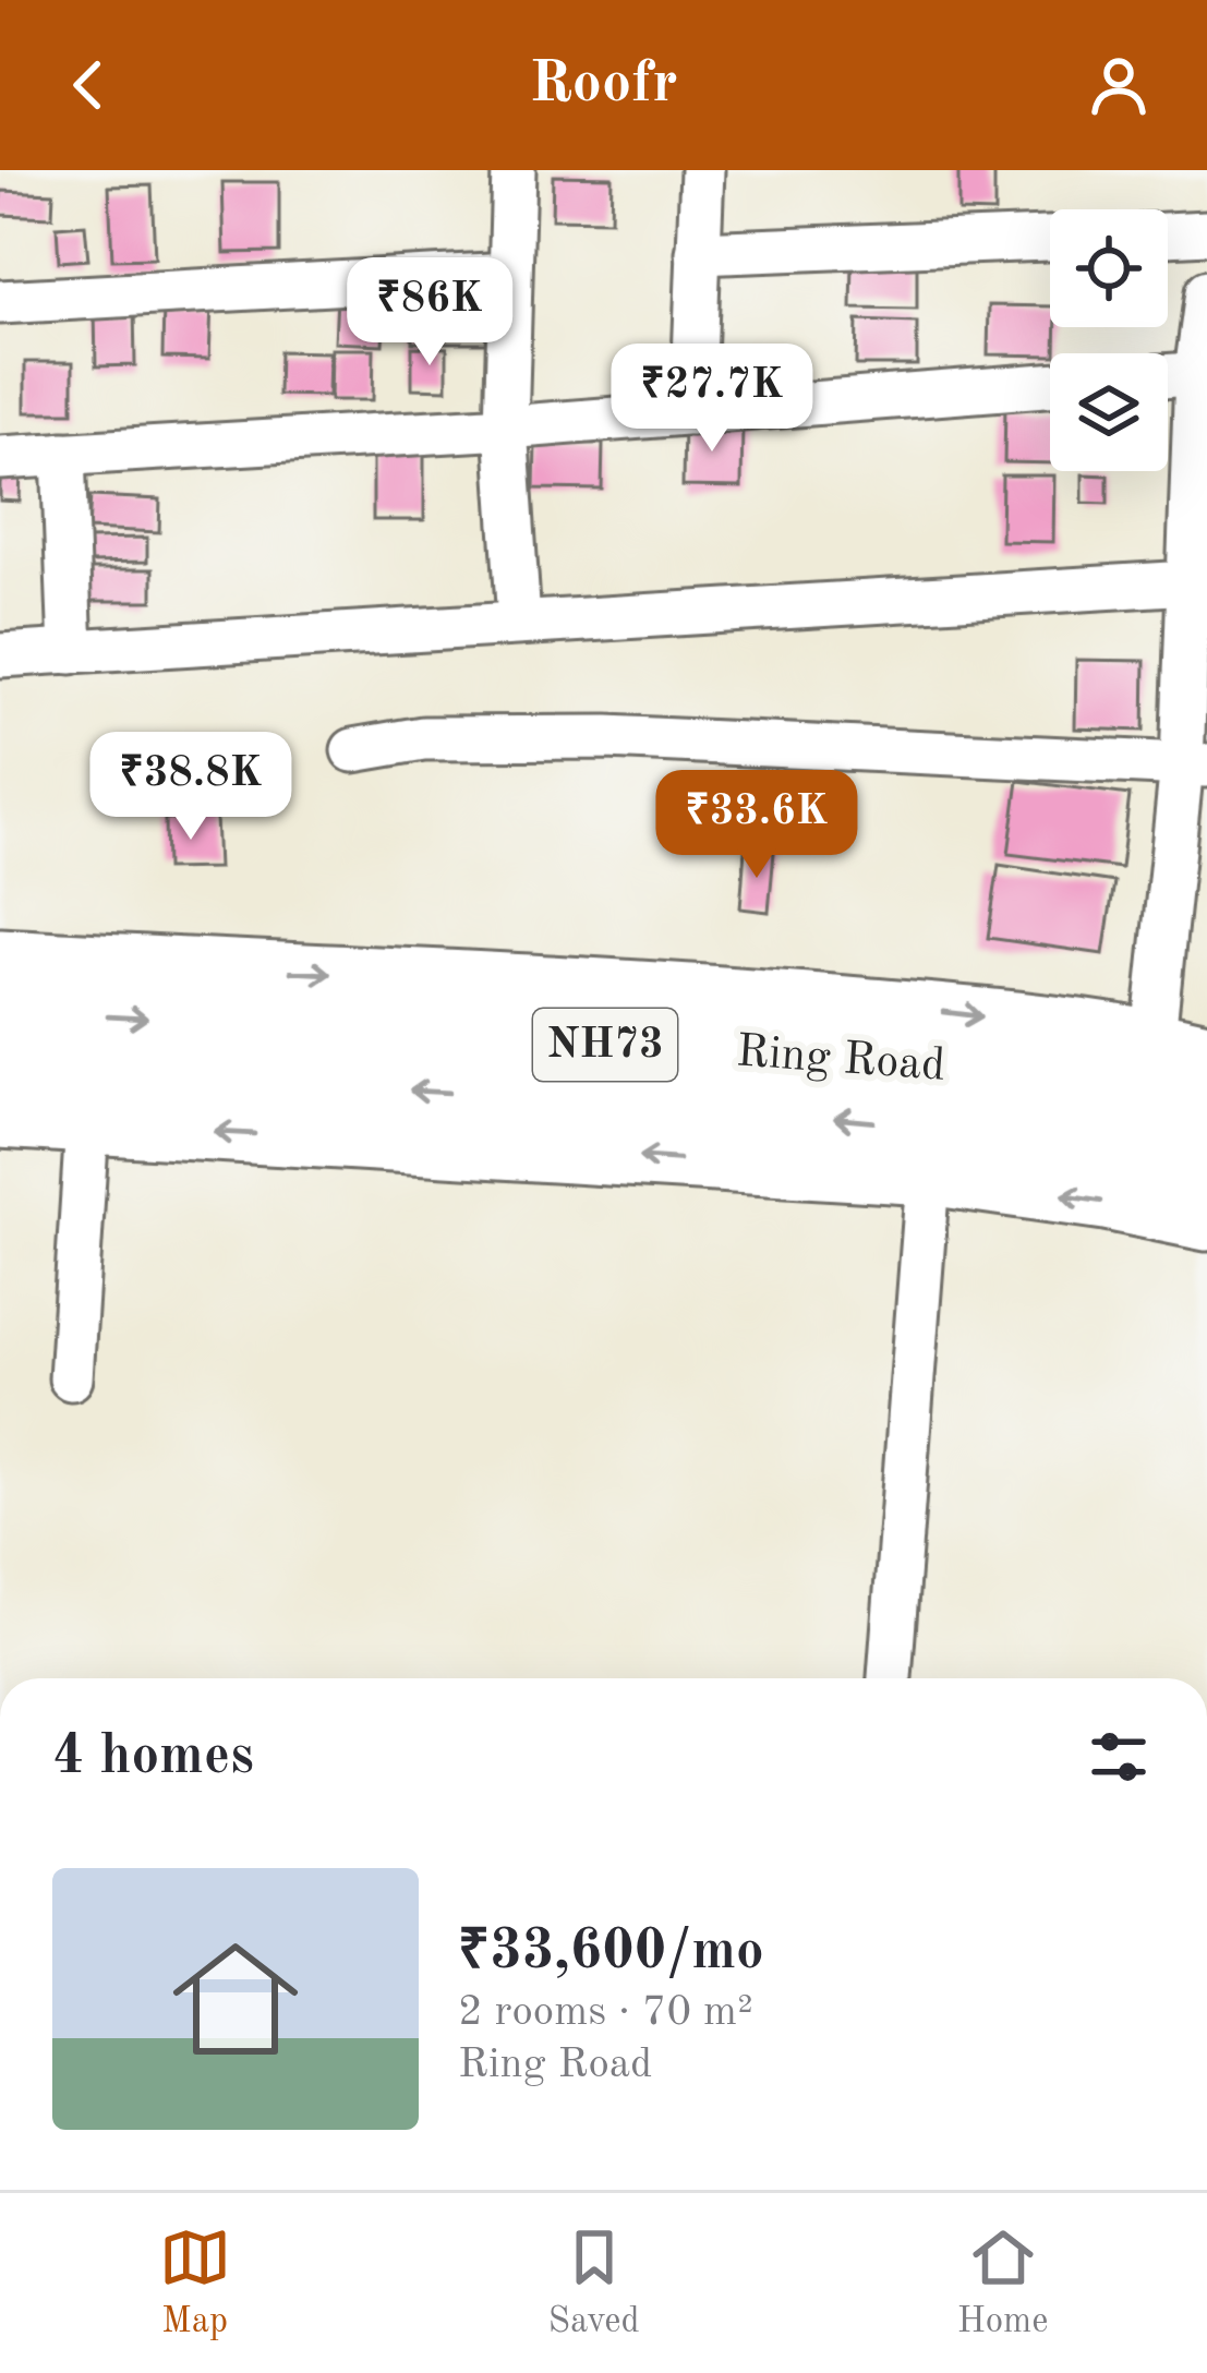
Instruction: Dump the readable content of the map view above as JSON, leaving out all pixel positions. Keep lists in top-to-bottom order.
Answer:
{
  "streets": {
    "highway": ["NH73", "Ring Road"]
  },
  "page": {
    "header": "Roofr",
    "price": [
      "₹86K",
      "₹27.7K",
      "₹38.8K",
      "₹33.6K"
    ],
    "heading": "4 homes",
    "list": [
      {
        "name": "₹33,600/mo",
        "note": "2 rooms · 70 m² · Ring Road"
      }
    ],
    "tabs": ["Map", "Saved", "Home"]
  }
}
